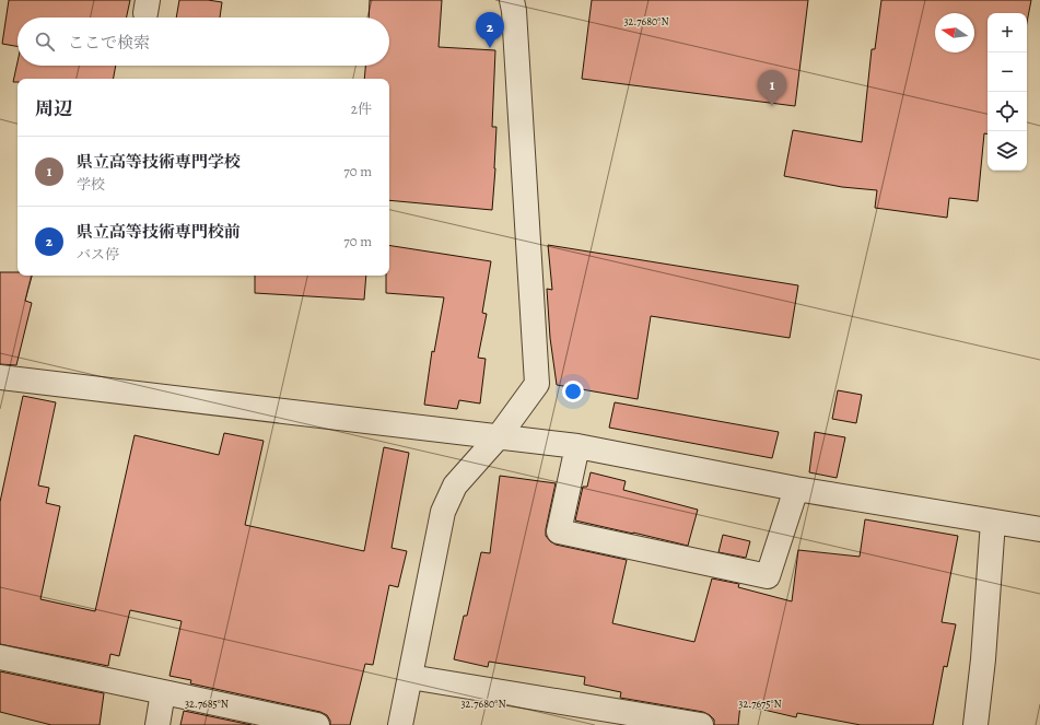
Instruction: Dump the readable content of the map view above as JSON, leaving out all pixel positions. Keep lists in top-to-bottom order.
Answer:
{
  "north": "left",
  "page": {
    "pins": ["2", "1"],
    "map_buttons": ["+", "−"],
    "search": "ここで検索",
    "heading": ["周辺", "2件"],
    "list": [
      {
        "mark": "1",
        "name": "県立高等技術専門学校",
        "note": "学校",
        "value": "70 m"
      },
      {
        "mark": "2",
        "name": "県立高等技術専門校前",
        "note": "バス停",
        "value": "70 m"
      }
    ]
  },
  "coordinates": ["32.7680°N", "32.7685°N", "32.7675°N"]
}
